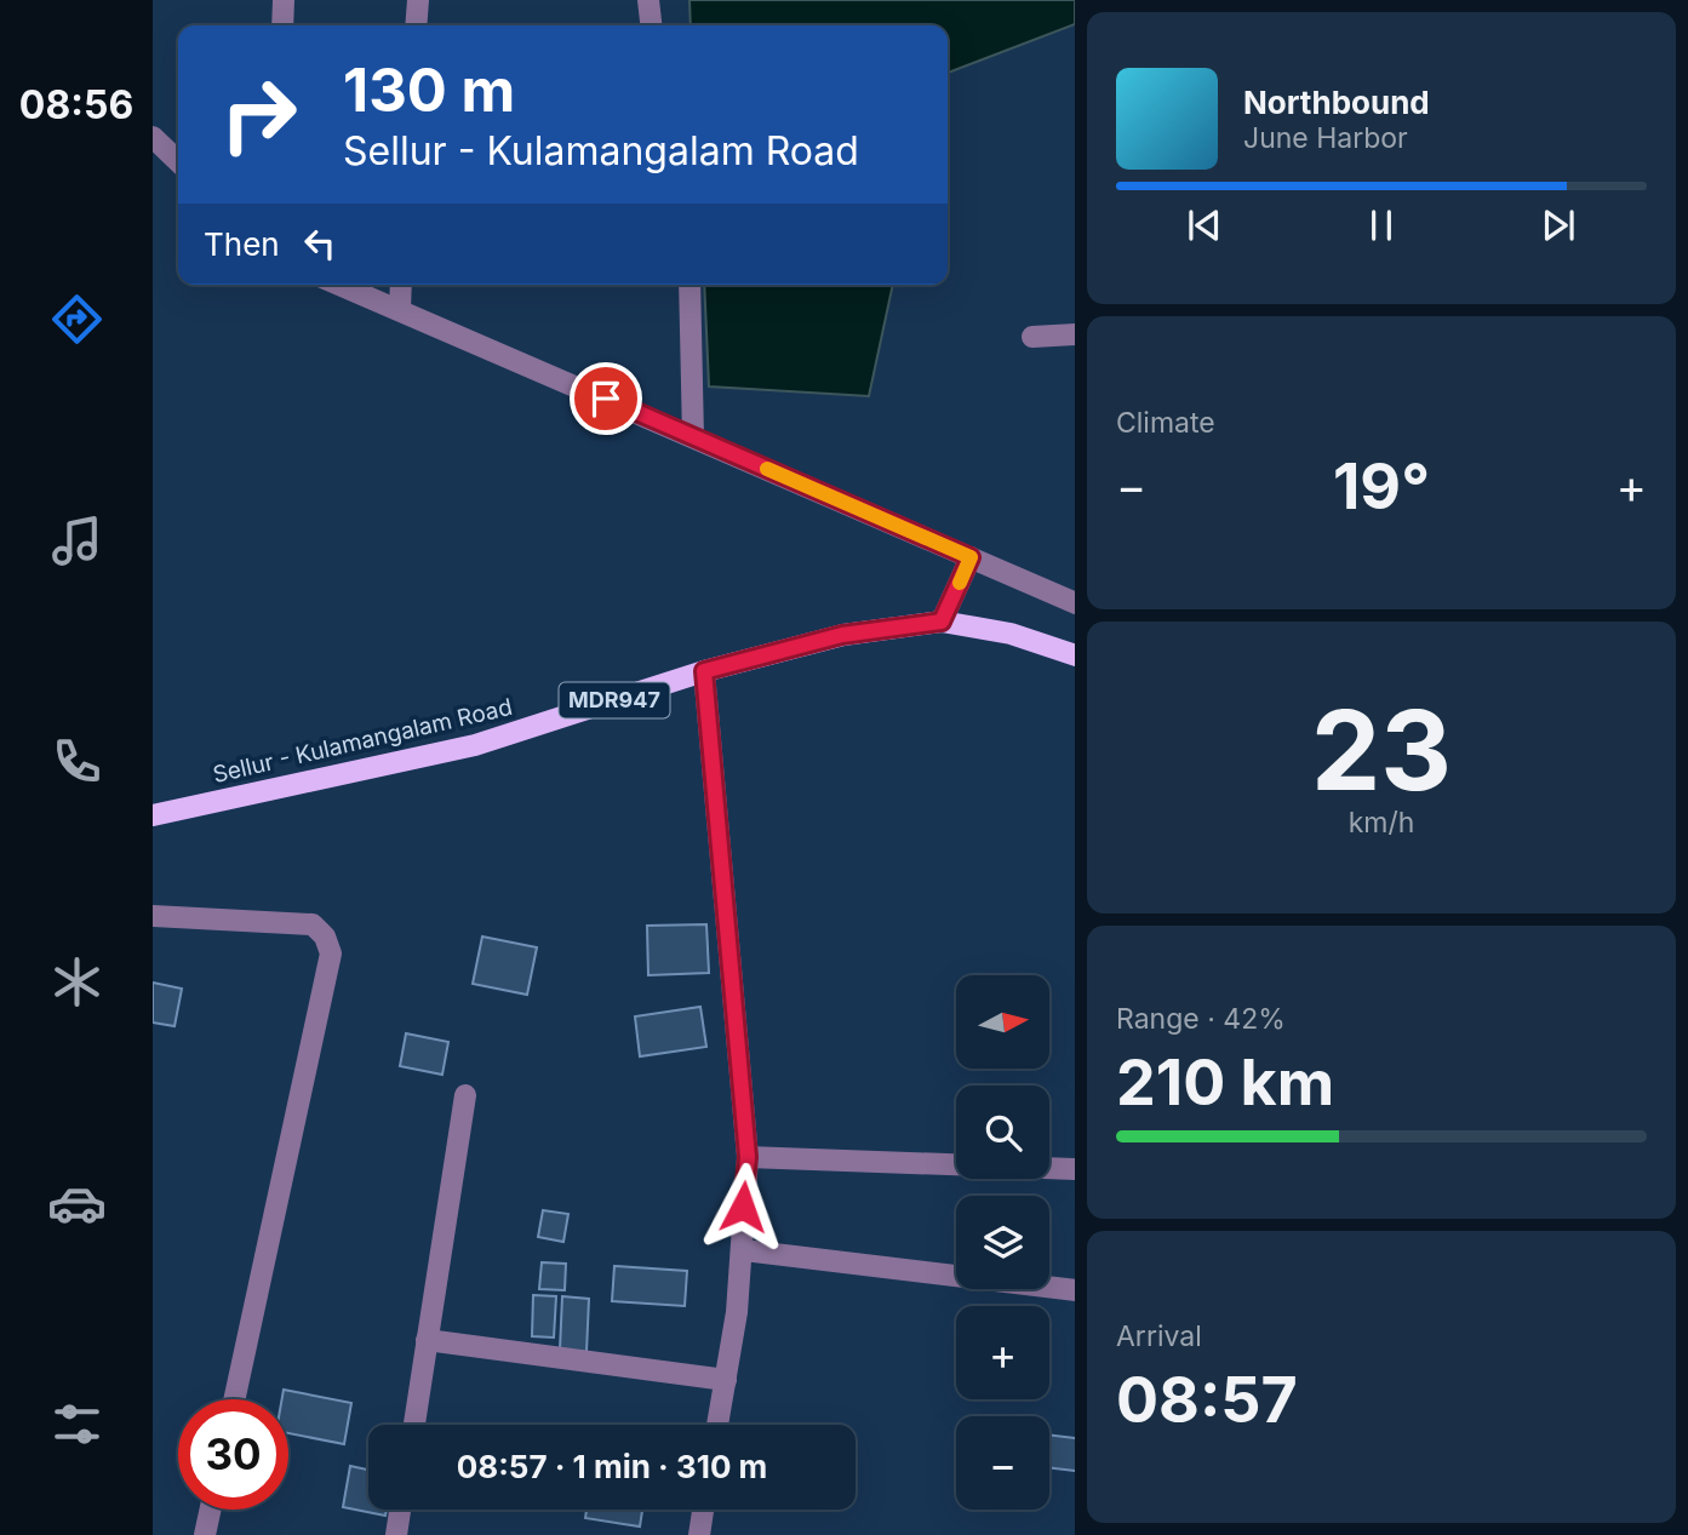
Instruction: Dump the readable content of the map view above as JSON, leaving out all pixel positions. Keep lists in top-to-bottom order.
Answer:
{
  "streets": {
    "main road": ["MDR947", "Sellur - Kulamangalam Road"]
  },
  "north": "right",
  "page": {
    "tabs": "08:56",
    "turn": ["130 m", "Sellur - Kulamangalam Road"],
    "song": ["Northbound", "June Harbor"],
    "then": "Then",
    "tile": [
      "Climate",
      ["23", "km/h"],
      ["Range · 42%", "210 km"],
      ["Arrival", "08:57"]
    ],
    "heat": ["−", "19°", "+"],
    "map_buttons": ["+", "−"],
    "limit": "30",
    "trip": "08:57 · 1 min · 310 m"
  }
}
